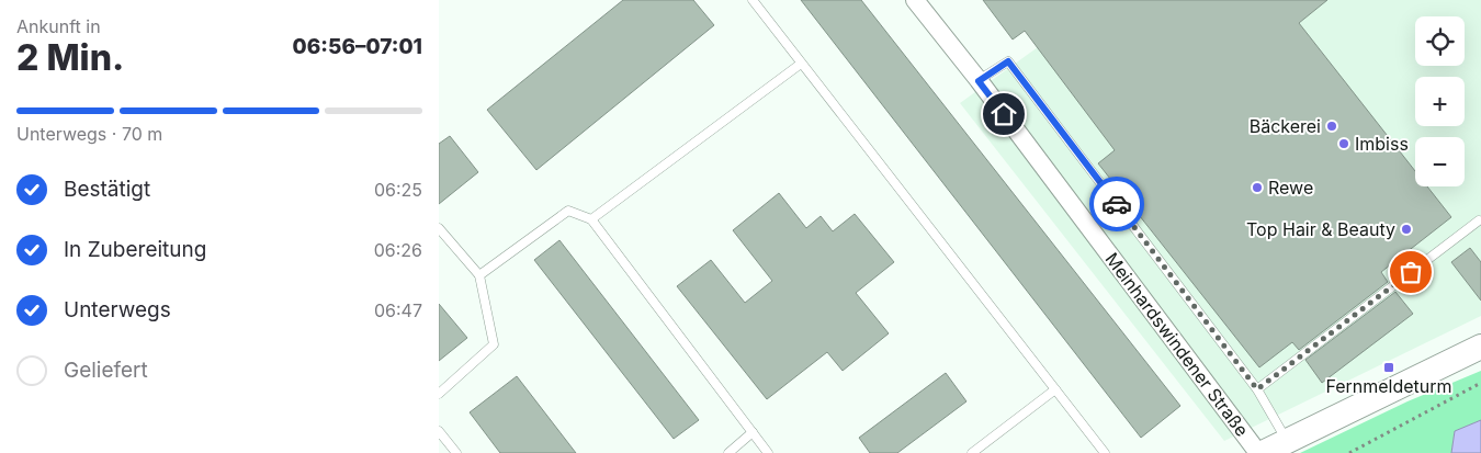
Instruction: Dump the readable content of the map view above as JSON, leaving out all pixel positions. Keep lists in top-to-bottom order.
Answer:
{
  "streets": {
    "street": ["Meinhardswindener Straße"]
  },
  "places": {
    "other": [
      "Bäckerei",
      "Imbiss",
      "Rewe",
      "Top Hair & Beauty"
    ],
    "transit": ["Fernmeldeturm"]
  },
  "page": {
    "heading": ["2 Min.", "Ankunft in", "06:56–07:01"],
    "map_buttons": ["+", "−"],
    "bar": "Unterwegs · 70 m",
    "list": [
      ["Bestätigt", "06:25"],
      ["In Zubereitung", "06:26"],
      ["Unterwegs", "06:47"],
      "Geliefert"
    ]
  }
}
